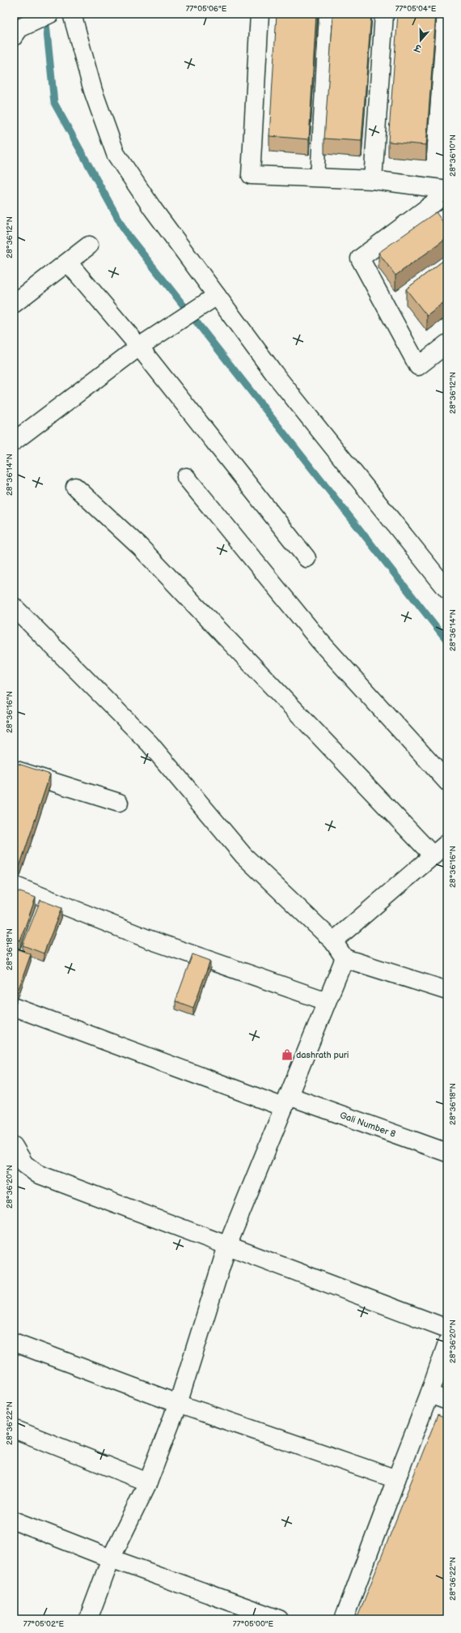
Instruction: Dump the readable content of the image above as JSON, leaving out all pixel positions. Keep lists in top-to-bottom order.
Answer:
{
  "streets": {
    "street": ["Gali Number 8"]
  },
  "places": {
    "shop": ["dashrath puri"]
  },
  "north": "bottom",
  "coordinates": [
    "77°05'06\"E",
    "77°05'04\"E",
    "28°36'10\"N",
    "28°36'12\"N",
    "28°36'14\"N",
    "28°36'16\"N",
    "28°36'18\"N",
    "28°36'20\"N",
    "28°36'22\"N",
    "77°05'02\"E",
    "77°05'00\"E"
  ]
}
